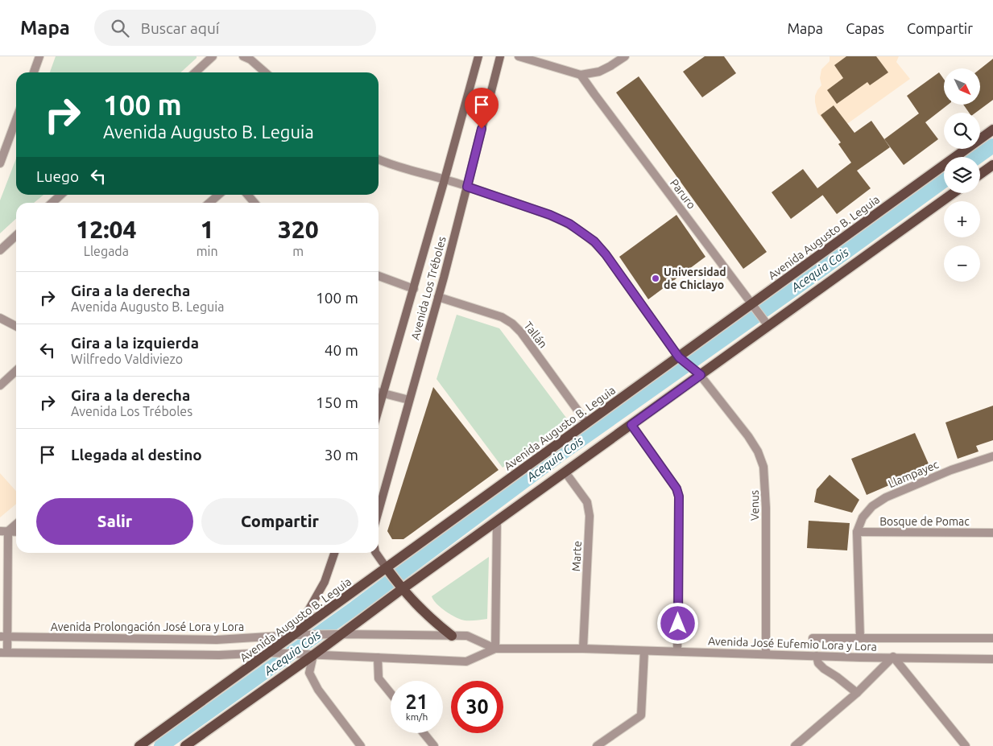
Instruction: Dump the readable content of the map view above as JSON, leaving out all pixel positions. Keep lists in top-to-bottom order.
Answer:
{
  "streets": {
    "main road": ["Avenida Augusto B. Leguia", "Avenida Los Tréboles"],
    "street": [
      "Paruro",
      "Tallán",
      "Llampayec",
      "Venus",
      "Bosque de Pomac",
      "Marte",
      "Avenida Prolongación José Lora y Lora",
      "Avenida José Eufemio Lora y Lora"
    ]
  },
  "crossings": [
    ["Paruro", "Avenida Augusto B. Leguia"],
    ["Avenida Augusto B. Leguia", "Tallán"],
    ["Avenida Augusto B. Leguia", "Venus"],
    ["Avenida Augusto B. Leguia", "Avenida Prolongación José Lora y Lora"],
    ["Avenida Los Tréboles", "Tallán"],
    ["Avenida Los Tréboles", "Venus"],
    ["Llampayec", "Bosque de Pomac"],
    ["Venus", "Avenida José Eufemio Lora y Lora"],
    ["Marte", "Avenida José Eufemio Lora y Lora"],
    ["Avenida Prolongación José Lora y Lora", "Avenida José Eufemio Lora y Lora"]
  ],
  "water": ["Acequia Cois"],
  "places": ["Universidad de Chiclayo"],
  "north": "bottom right",
  "page": {
    "header": "Mapa",
    "search": "Buscar aquí",
    "nav": ["Mapa", "Capas", "Compartir"],
    "map_buttons": ["+", "−"],
    "turn": ["100 m", "Avenida Augusto B. Leguia"],
    "then": "Luego",
    "eta": [
      "12:04",
      "Llegada",
      "1",
      "min",
      "320",
      "m"
    ],
    "list": [
      {
        "name": "Gira a la derecha",
        "note": "Avenida Augusto B. Leguia",
        "value": "100 m"
      },
      {
        "name": "Gira a la izquierda",
        "note": "Wilfredo Valdiviezo",
        "value": "40 m"
      },
      {
        "name": "Gira a la derecha",
        "note": "Avenida Los Tréboles",
        "value": "150 m"
      },
      {
        "name": "Llegada al destino",
        "value": "30 m"
      }
    ],
    "buttons": ["Salir", "Compartir"],
    "speed": "21 km/h",
    "limit": "30"
  }
}
